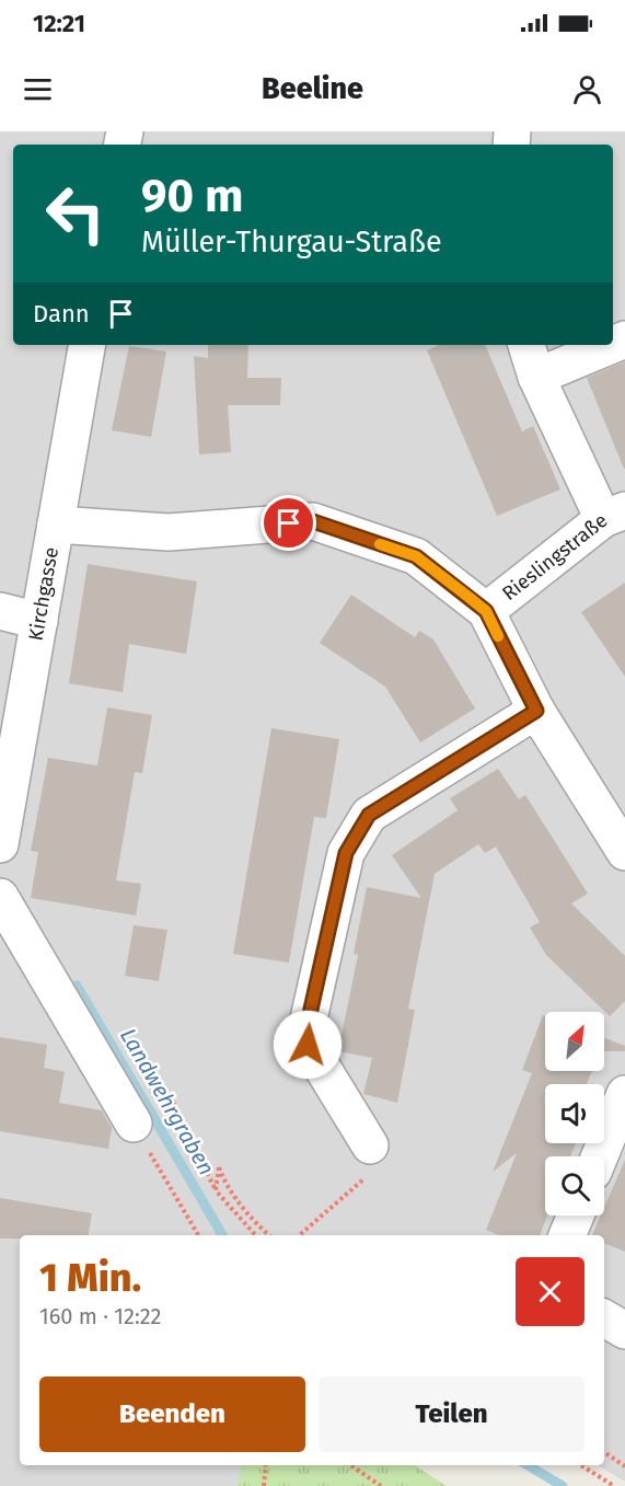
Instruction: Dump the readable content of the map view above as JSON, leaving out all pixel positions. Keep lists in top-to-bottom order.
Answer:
{
  "streets": {
    "street": ["Rieslingstraße", "Kirchgasse"]
  },
  "water": ["Landwehrgraben"],
  "north": "top right",
  "page": {
    "status": "12:21",
    "header": "Beeline",
    "turn": ["90 m", "Müller-Thurgau-Straße"],
    "then": "Dann",
    "heading": ["1 Min.", "160 m · 12:22"],
    "buttons": ["Beenden", "Teilen"]
  }
}
